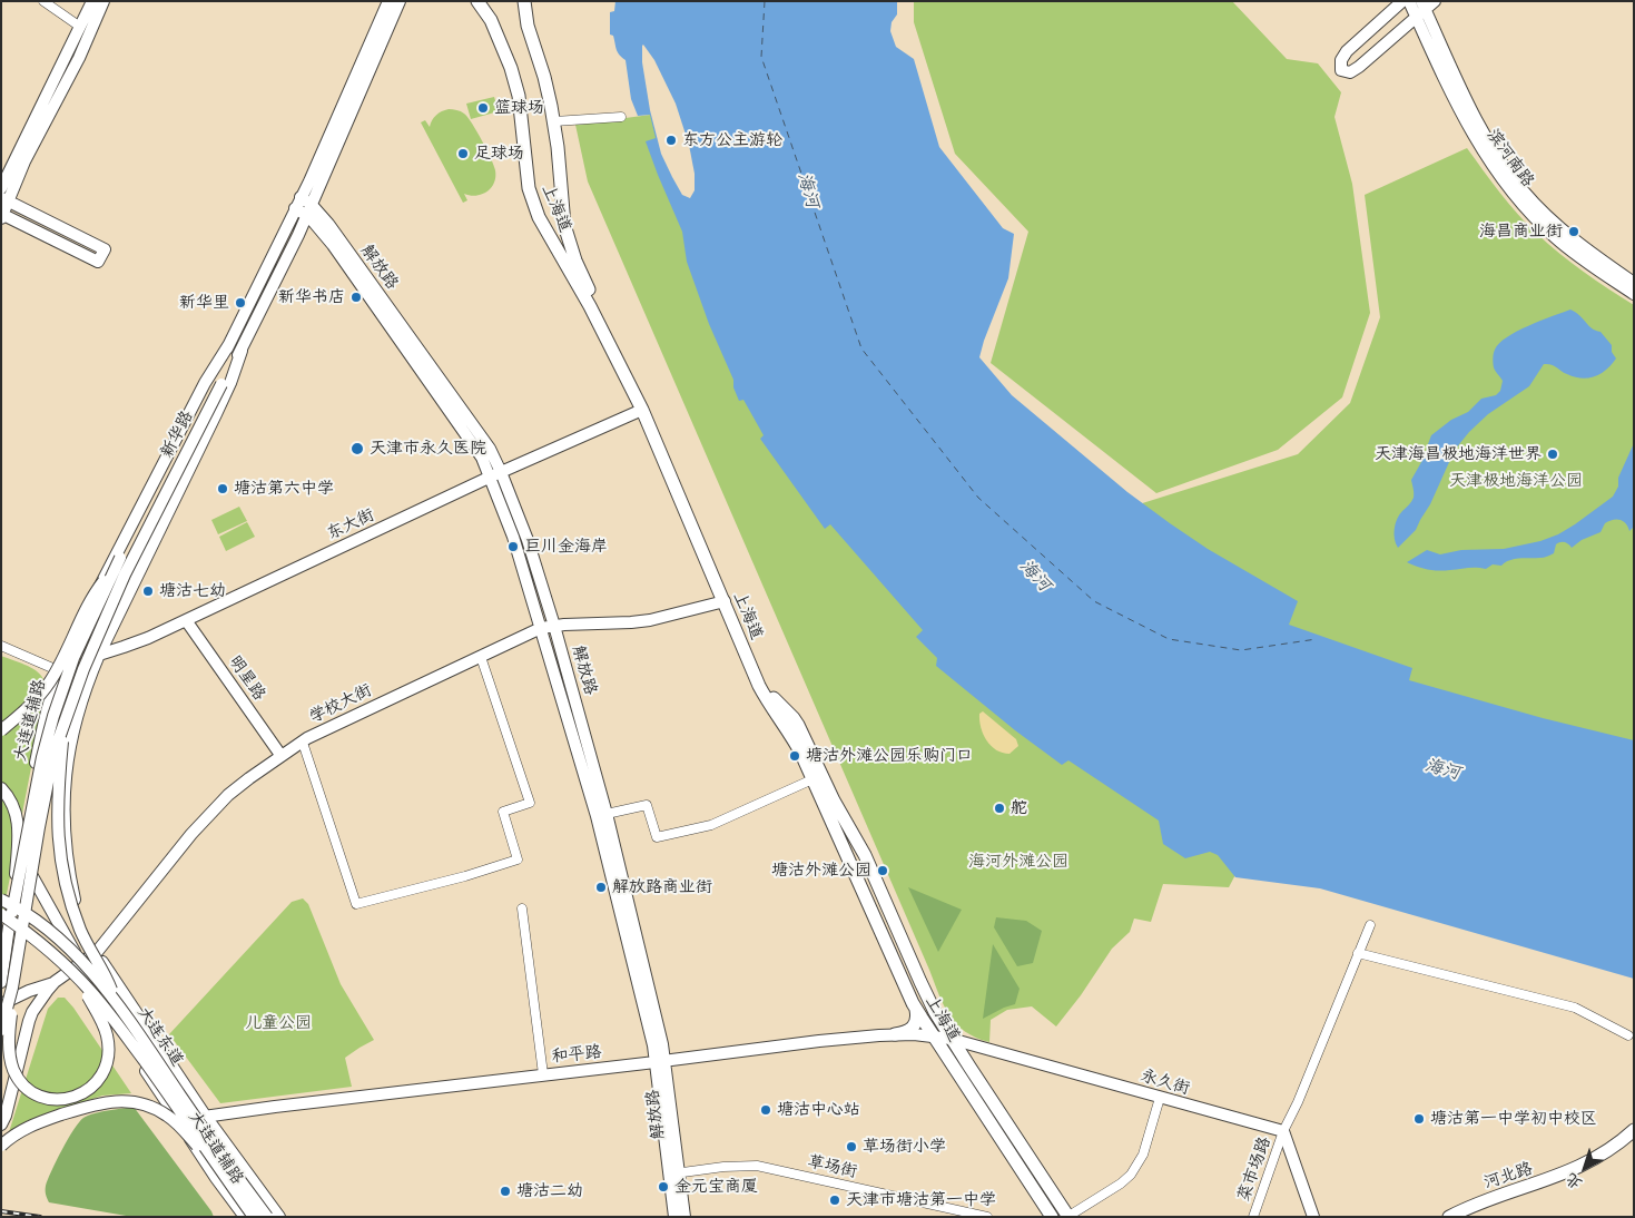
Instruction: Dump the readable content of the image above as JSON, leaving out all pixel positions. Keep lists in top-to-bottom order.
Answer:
{
  "streets": {
    "main road": ["上海道", "河北路"],
    "street": [
      "滨河南路",
      "解放路",
      "新华路",
      "东大街",
      "明星路",
      "学校大街",
      "大连道辅路",
      "大连东道",
      "和平路",
      "永久街",
      "草场街",
      "菜市场路"
    ]
  },
  "crossings": [
    ["上海道", "东大街"],
    ["上海道", "学校大街"],
    ["上海道", "永久街"],
    ["解放路", "新华路"],
    ["解放路", "东大街"],
    ["解放路", "学校大街"],
    ["解放路", "和平路"],
    ["解放路", "草场街"],
    ["新华路", "大连道辅路"],
    ["新华路", "大连东道"],
    ["东大街", "明星路"],
    ["东大街", "大连道辅路"],
    ["明星路", "学校大街"],
    ["学校大街", "大连道辅路"],
    ["大连道辅路", "和平路"],
    ["永久街", "菜市场路"]
  ],
  "water": ["海河"],
  "parks": ["天津极地海洋公园", "海河外滩公园", "儿童公园"],
  "places": [
    "篮球场",
    "东方公主游轮",
    "足球场",
    "海昌商业街",
    "新华书店",
    "新华里",
    "天津市永久医院",
    "天津海昌极地海洋世界",
    "塘沽第六中学",
    "巨川金海岸",
    "塘沽七幼",
    "塘沽外滩公园乐购门口",
    "舵",
    "塘沽外滩公园",
    "解放路商业街",
    "塘沽中心站",
    "塘沽第一中学初中校区",
    "草场街小学",
    "金元宝商厦",
    "塘沽二幼",
    "天津市塘沽第一中学"
  ],
  "north": "bottom left"
}
